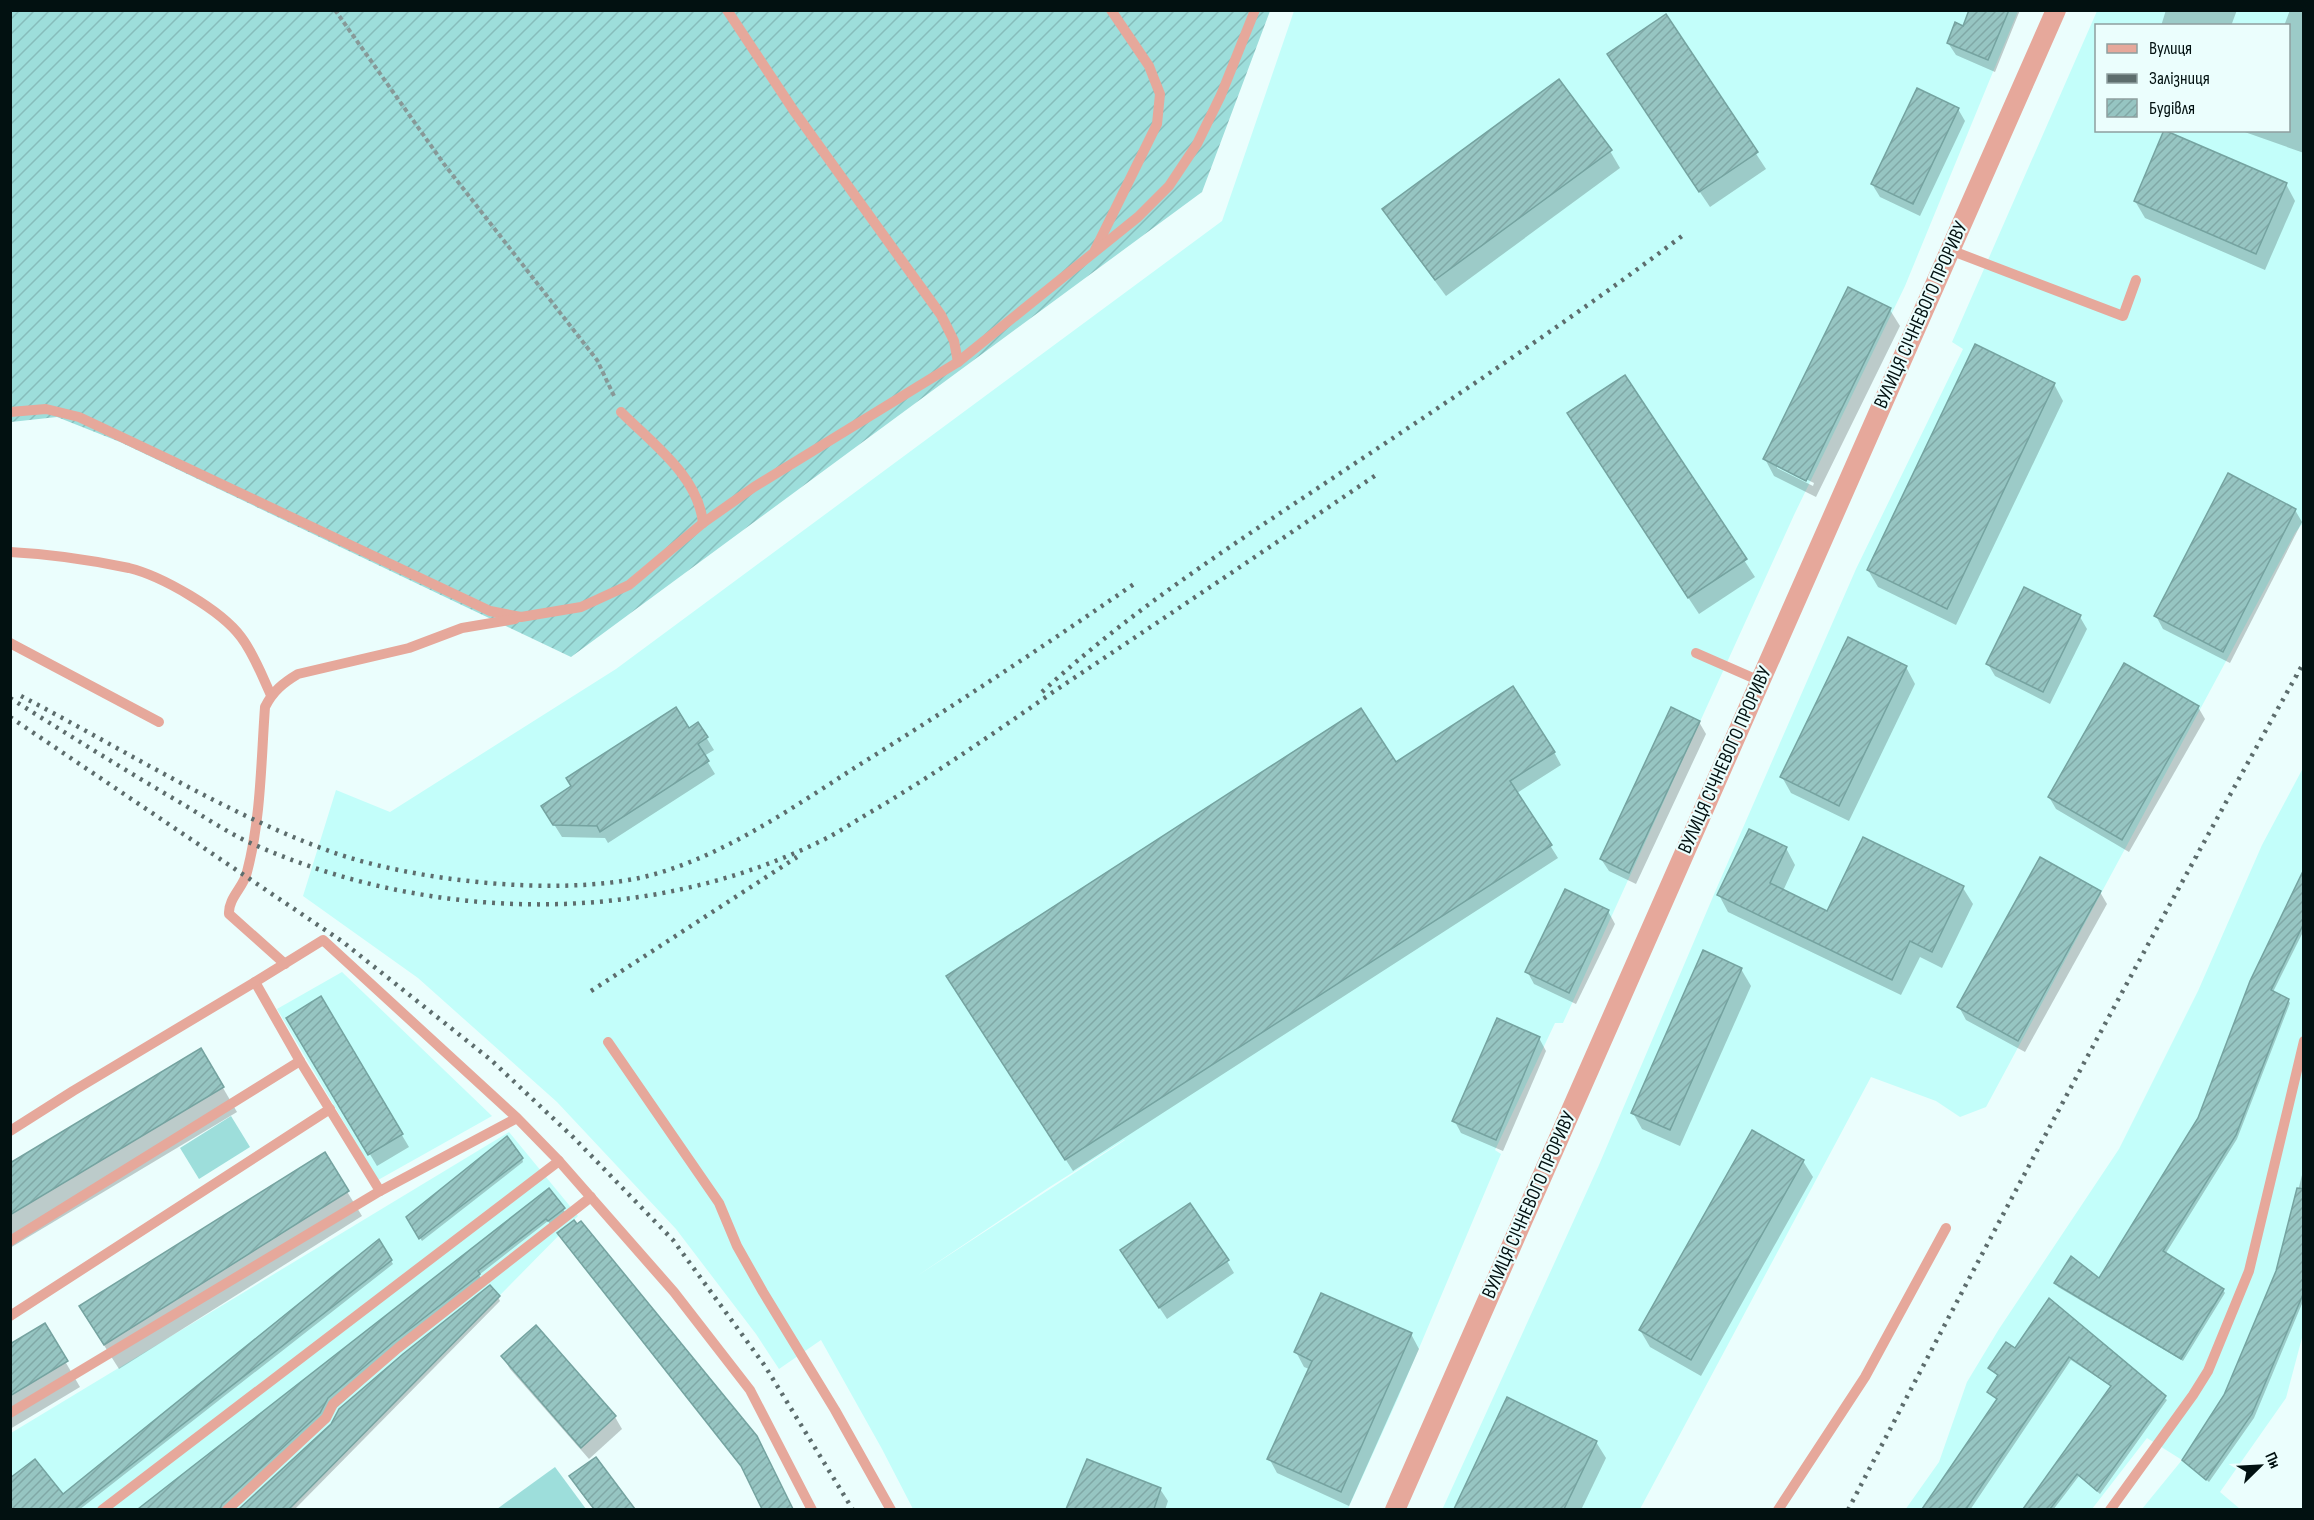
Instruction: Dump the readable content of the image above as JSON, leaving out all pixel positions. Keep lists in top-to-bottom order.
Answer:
{
  "streets": {
    "street": ["ВУЛИЦЯ СІЧНЕВОГО ПРОРИВУ"]
  },
  "legend": ["Вулиця", "Залізниця", "Будівля"],
  "north": "top right"
}
